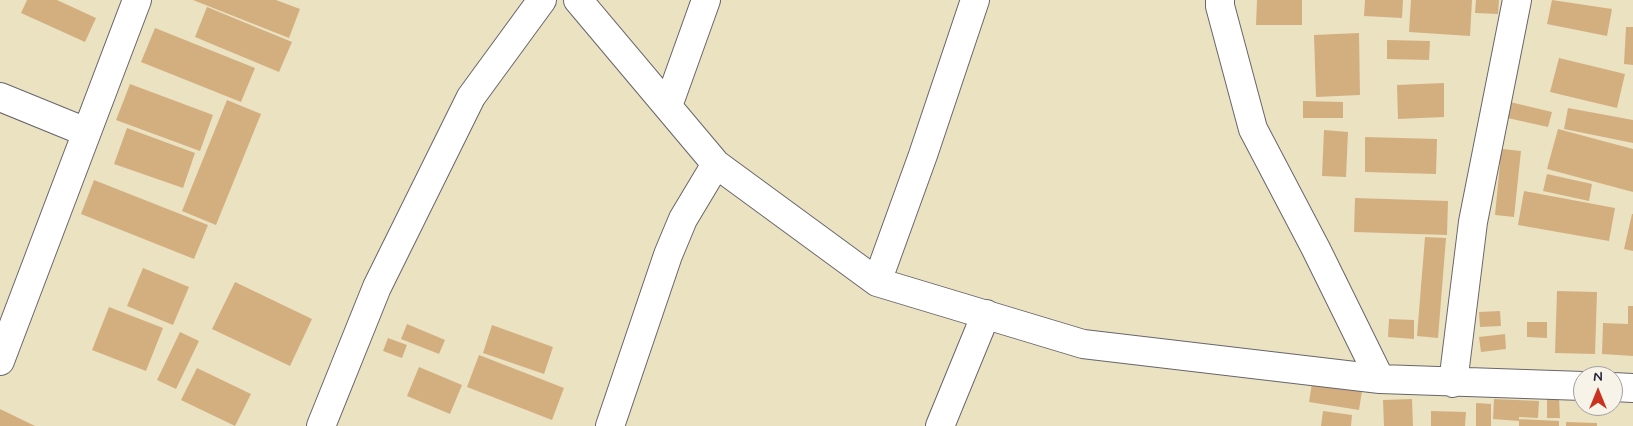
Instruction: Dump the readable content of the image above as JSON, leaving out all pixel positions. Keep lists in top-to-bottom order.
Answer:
{
  "north": "top"
}
